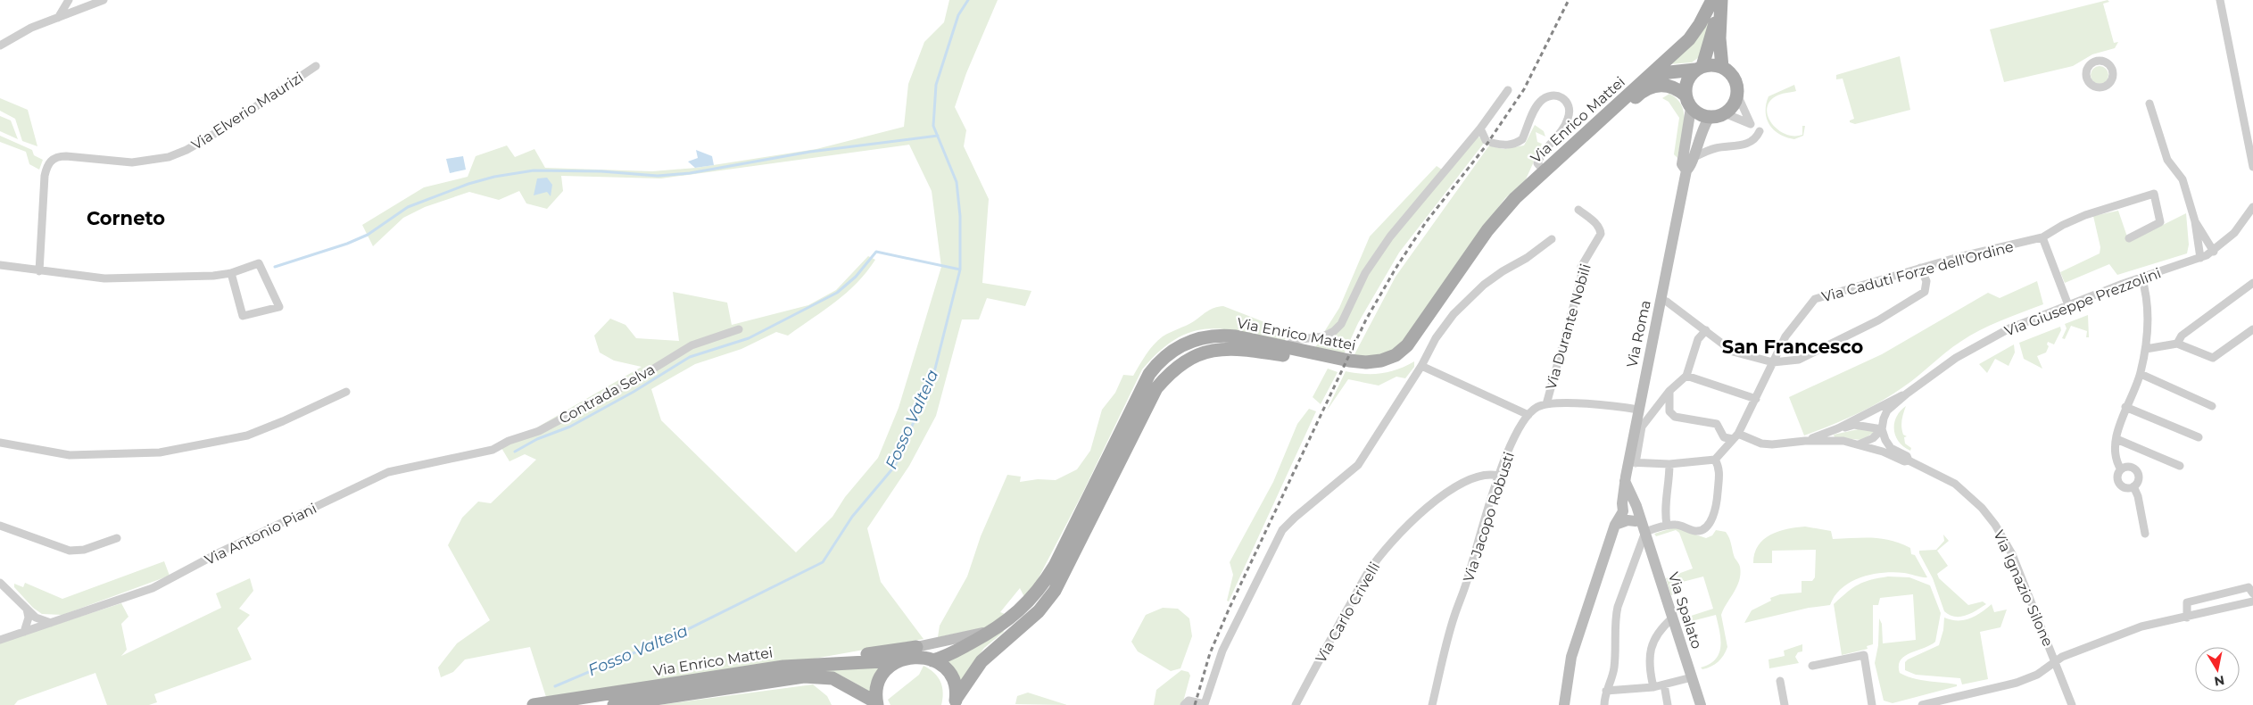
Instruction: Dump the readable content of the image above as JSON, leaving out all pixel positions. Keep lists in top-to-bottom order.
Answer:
{
  "streets": {
    "main road": ["Via Enrico Mattei", "Via Roma", "Via Spalato"],
    "street": [
      "Via Elverio Maurizi",
      "Via Caduti Forze dell'Ordine",
      "Via Giuseppe Prezzolini",
      "Via Durante Nobili",
      "Contrada Selva",
      "Via Jacopo Robusti",
      "Via Antonio Piani",
      "Via Ignazio Silone",
      "Via Carlo Crivelli"
    ]
  },
  "crossings": [
    ["Via Enrico Mattei", "Via Roma"],
    ["Via Durante Nobili", "Via Jacopo Robusti"],
    ["Via Roma", "Via Spalato"],
    ["Contrada Selva", "Via Antonio Piani"],
    ["Via Jacopo Robusti", "Via Carlo Crivelli"]
  ],
  "districts": ["Corneto", "San Francesco"],
  "water": ["Fosso Valteia"],
  "north": "bottom"
}
